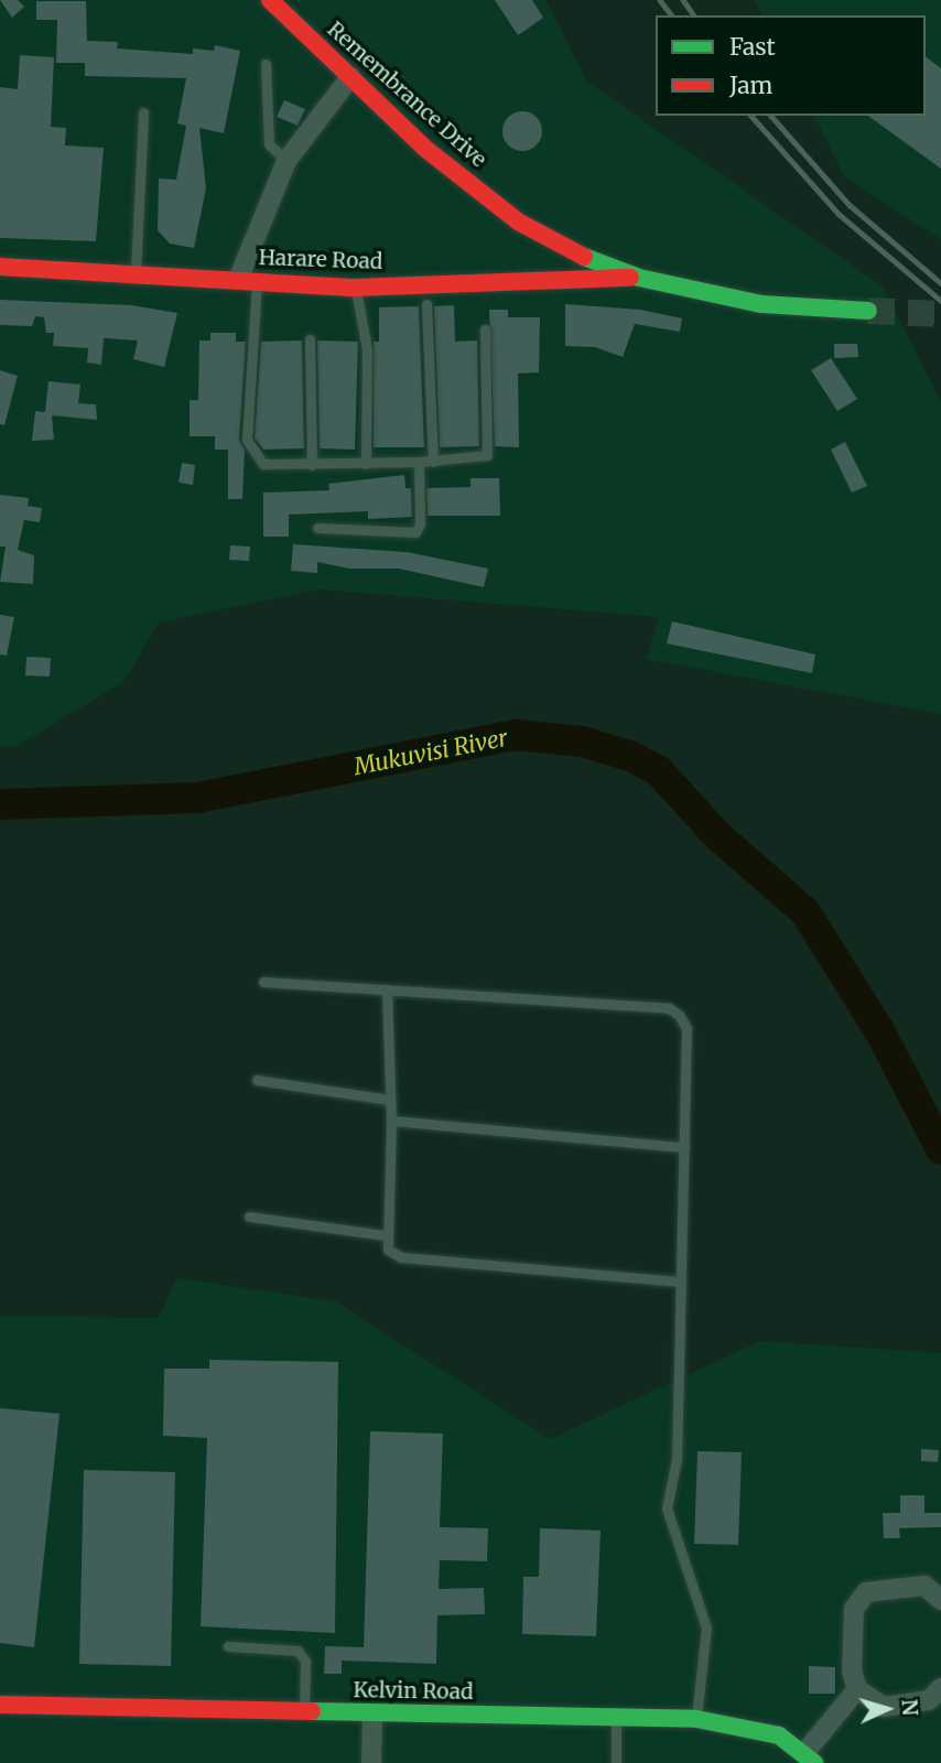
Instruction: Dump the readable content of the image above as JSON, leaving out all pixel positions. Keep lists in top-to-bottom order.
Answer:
{
  "streets": {
    "street": ["Remembrance Drive", "Harare Road", "Kelvin Road"]
  },
  "crossings": [
    ["Remembrance Drive", "Harare Road"]
  ],
  "water": ["Mukuvisi River"],
  "legend": ["Fast", "Jam"],
  "north": "right"
}
